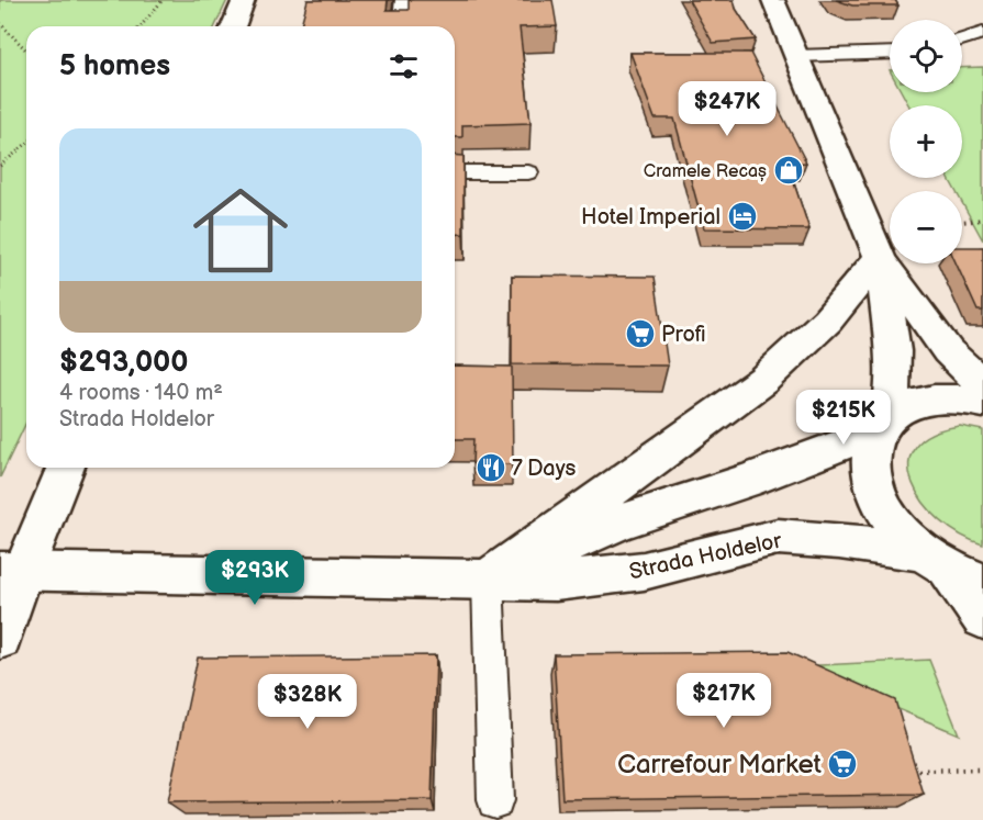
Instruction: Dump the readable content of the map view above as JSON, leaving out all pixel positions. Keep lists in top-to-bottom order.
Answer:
{
  "streets": {
    "street": ["Strada Holdelor"]
  },
  "places": {
    "shop": ["Cramele Recaș"],
    "hotel": ["Hotel Imperial"],
    "supermarket": ["Profi", "Carrefour Market"],
    "restaurant": ["7 Days"]
  },
  "page": {
    "map_buttons": ["+", "−"],
    "heading": "5 homes",
    "price": [
      "$247K",
      "$215K",
      "$293K",
      "$217K",
      "$328K"
    ],
    "list": [
      {
        "name": "$293,000",
        "note": "4 rooms · 140 m² · Strada Holdelor"
      }
    ]
  }
}
